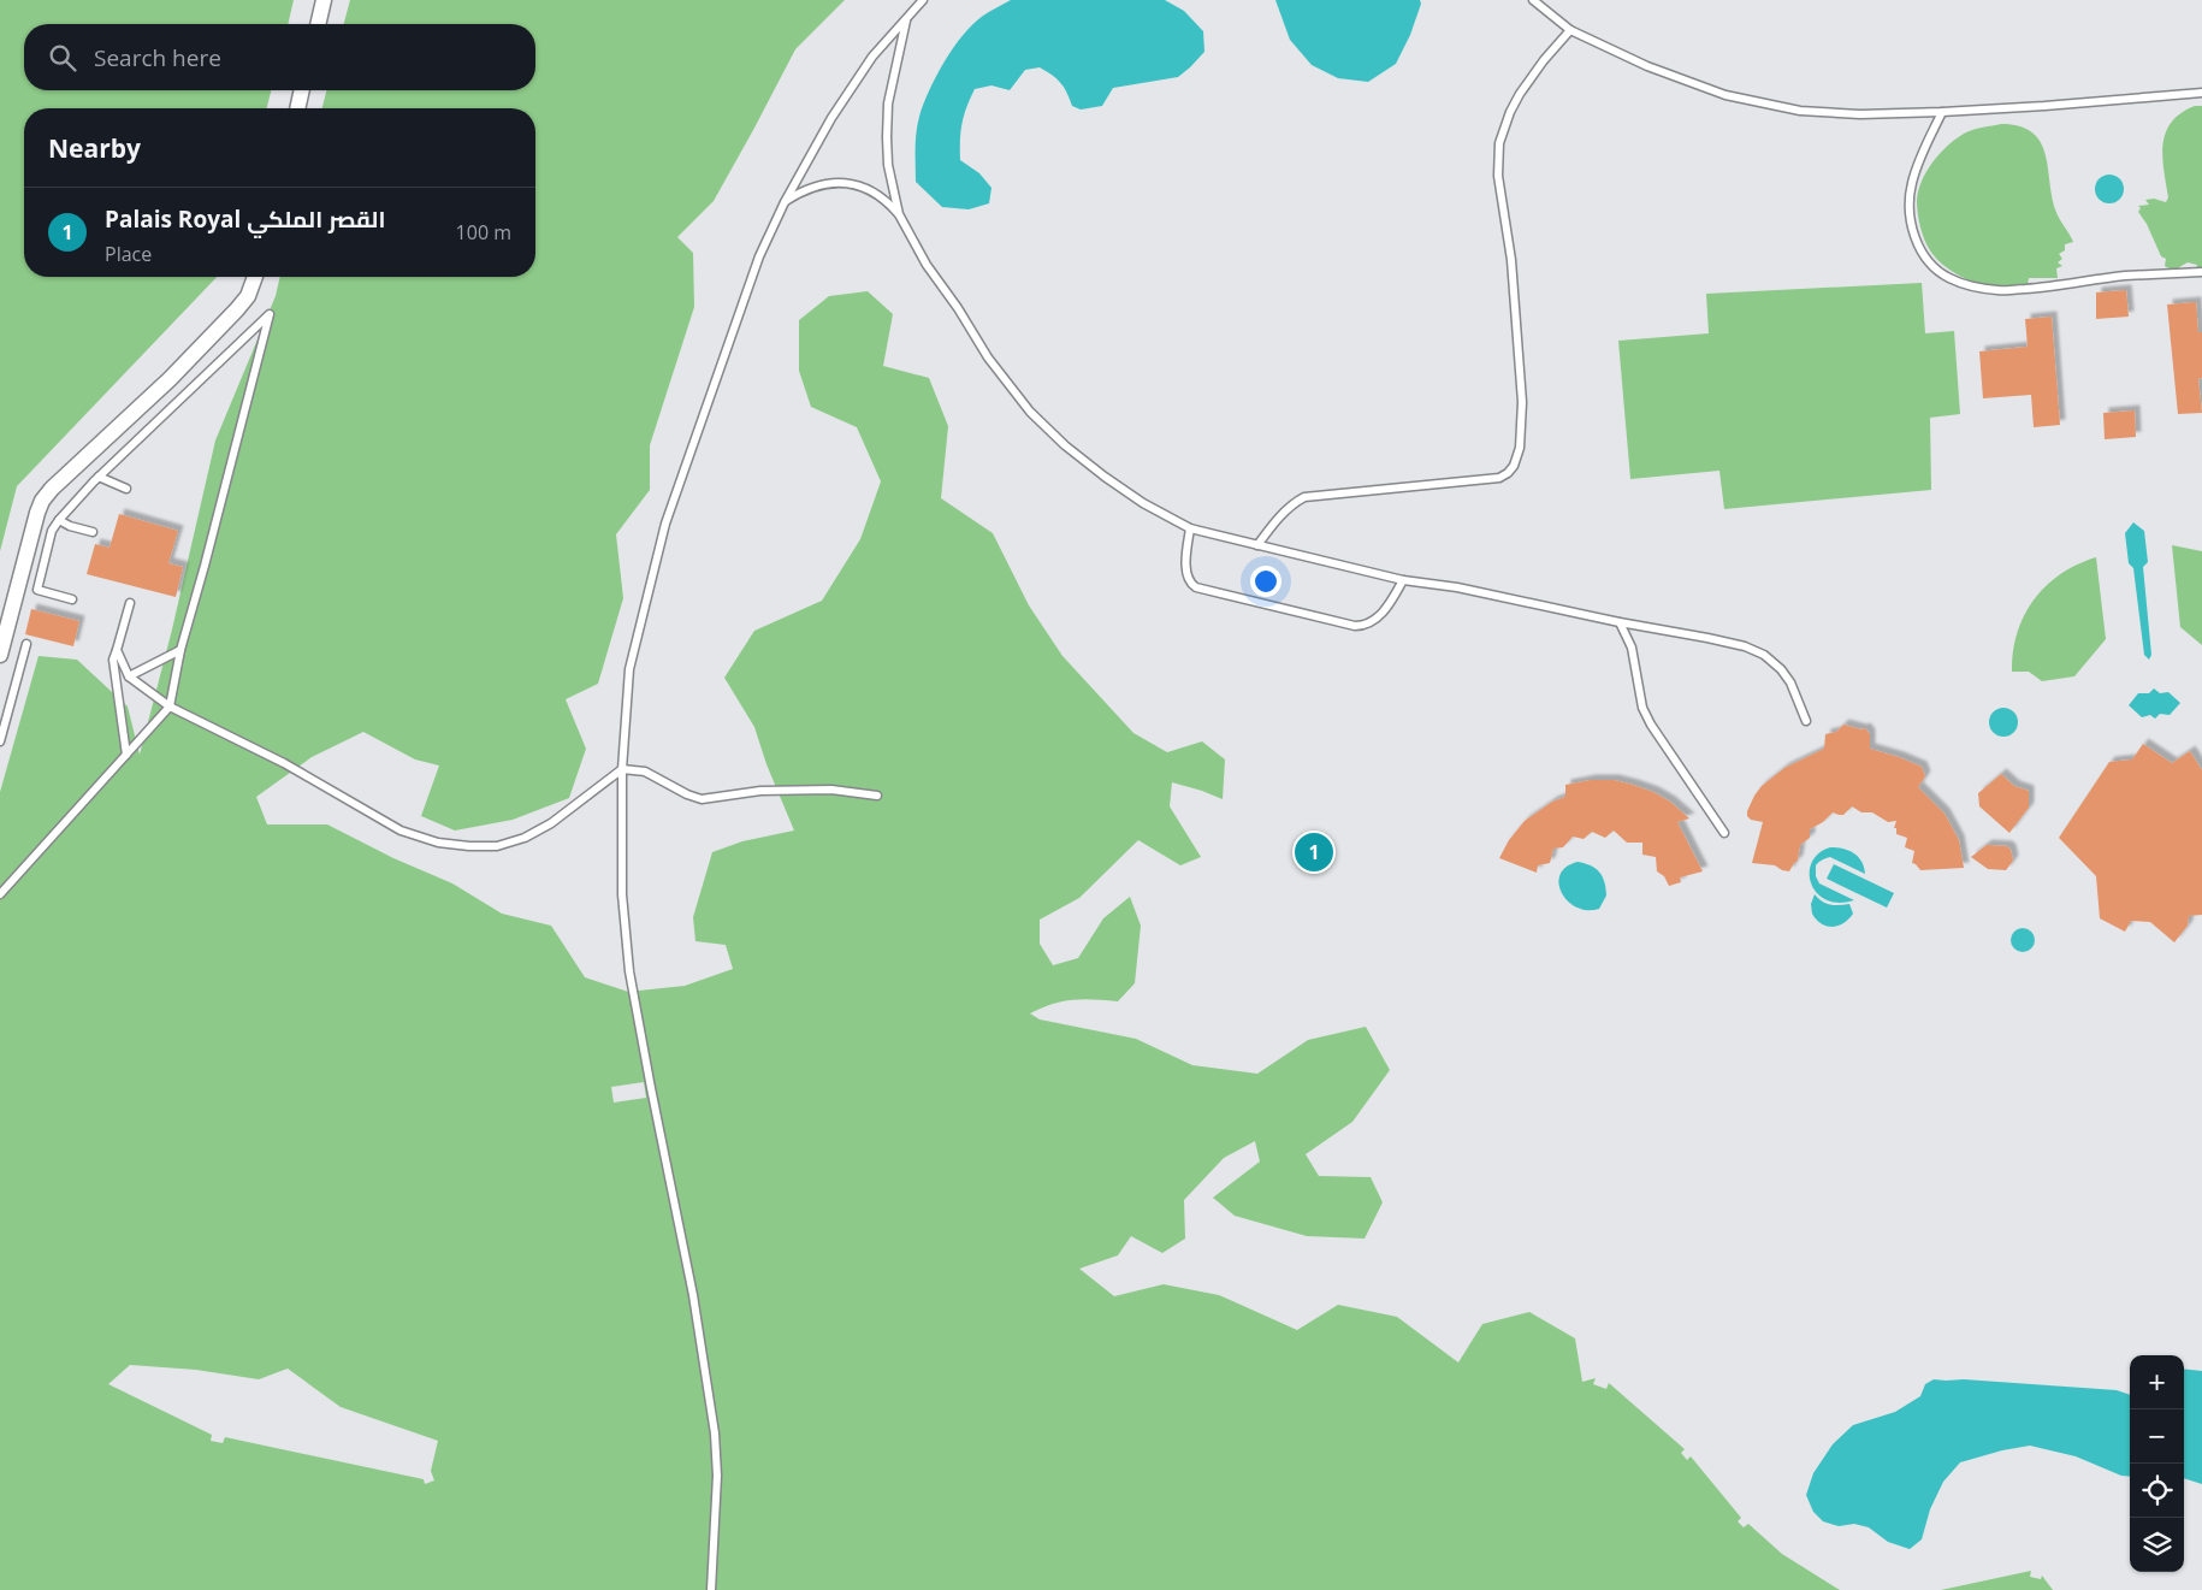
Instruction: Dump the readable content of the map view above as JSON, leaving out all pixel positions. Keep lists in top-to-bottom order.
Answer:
{
  "page": {
    "search": "Search here",
    "heading": "Nearby",
    "list": [
      {
        "mark": "1",
        "name": "Palais Royal القصر الملكي",
        "note": "Place",
        "value": "100 m"
      }
    ],
    "pins": "1",
    "map_buttons": ["+", "−"]
  }
}
